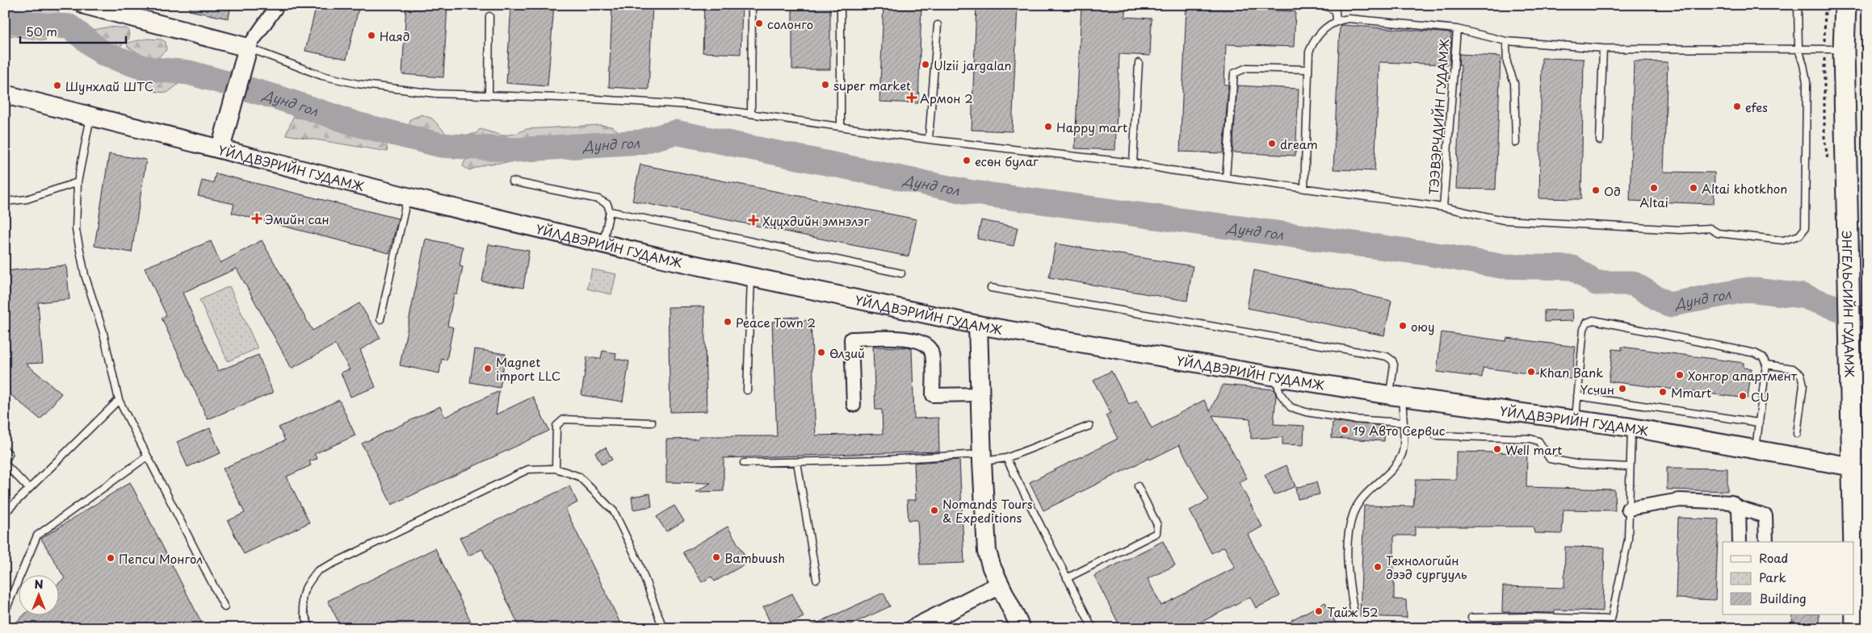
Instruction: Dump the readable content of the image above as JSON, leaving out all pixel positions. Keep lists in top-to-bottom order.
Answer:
{
  "streets": {
    "main road": ["YЙЛДВЭРИЙН ГУДАМЖ", "ЭНГЕЛЬСИЙН ГУДАМЖ"],
    "lane": ["ТЭЭВЭРЧДИЙН ГУДАМЖ"]
  },
  "crossings": [
    ["YЙЛДВЭРИЙН ГУДАМЖ", "ЭНГЕЛЬСИЙН ГУДАМЖ"]
  ],
  "water": ["Дунд гол"],
  "places": {
    "other": [
      "солонго",
      "Наяд",
      "Ulzii jargalan",
      "super market",
      "Шунхлай ШТС",
      "efes",
      "Happy mart",
      "dream",
      "есөн булаг",
      "Altai",
      "Altai khotkhon",
      "Од",
      "Peace Town 2",
      "оюу",
      "Өлзий",
      "Magnet import LLC",
      "Khan Bank",
      "Хонгор апартмент",
      "Үсчин",
      "Mmart",
      "CU",
      "19 Авто Сервис",
      "Well mart",
      "Nomands Tours & Expeditions",
      "Bambuush",
      "Пепси Монгол",
      "Технологийн дээд сургууль",
      "Тайж 52"
    ],
    "health": ["Армон 2", "Эмийн сан", "Хүүхдийн эмнэлэг"]
  },
  "legend": ["Road", "Park", "Building"],
  "scale_bar": "50 m",
  "north": "top"
}
